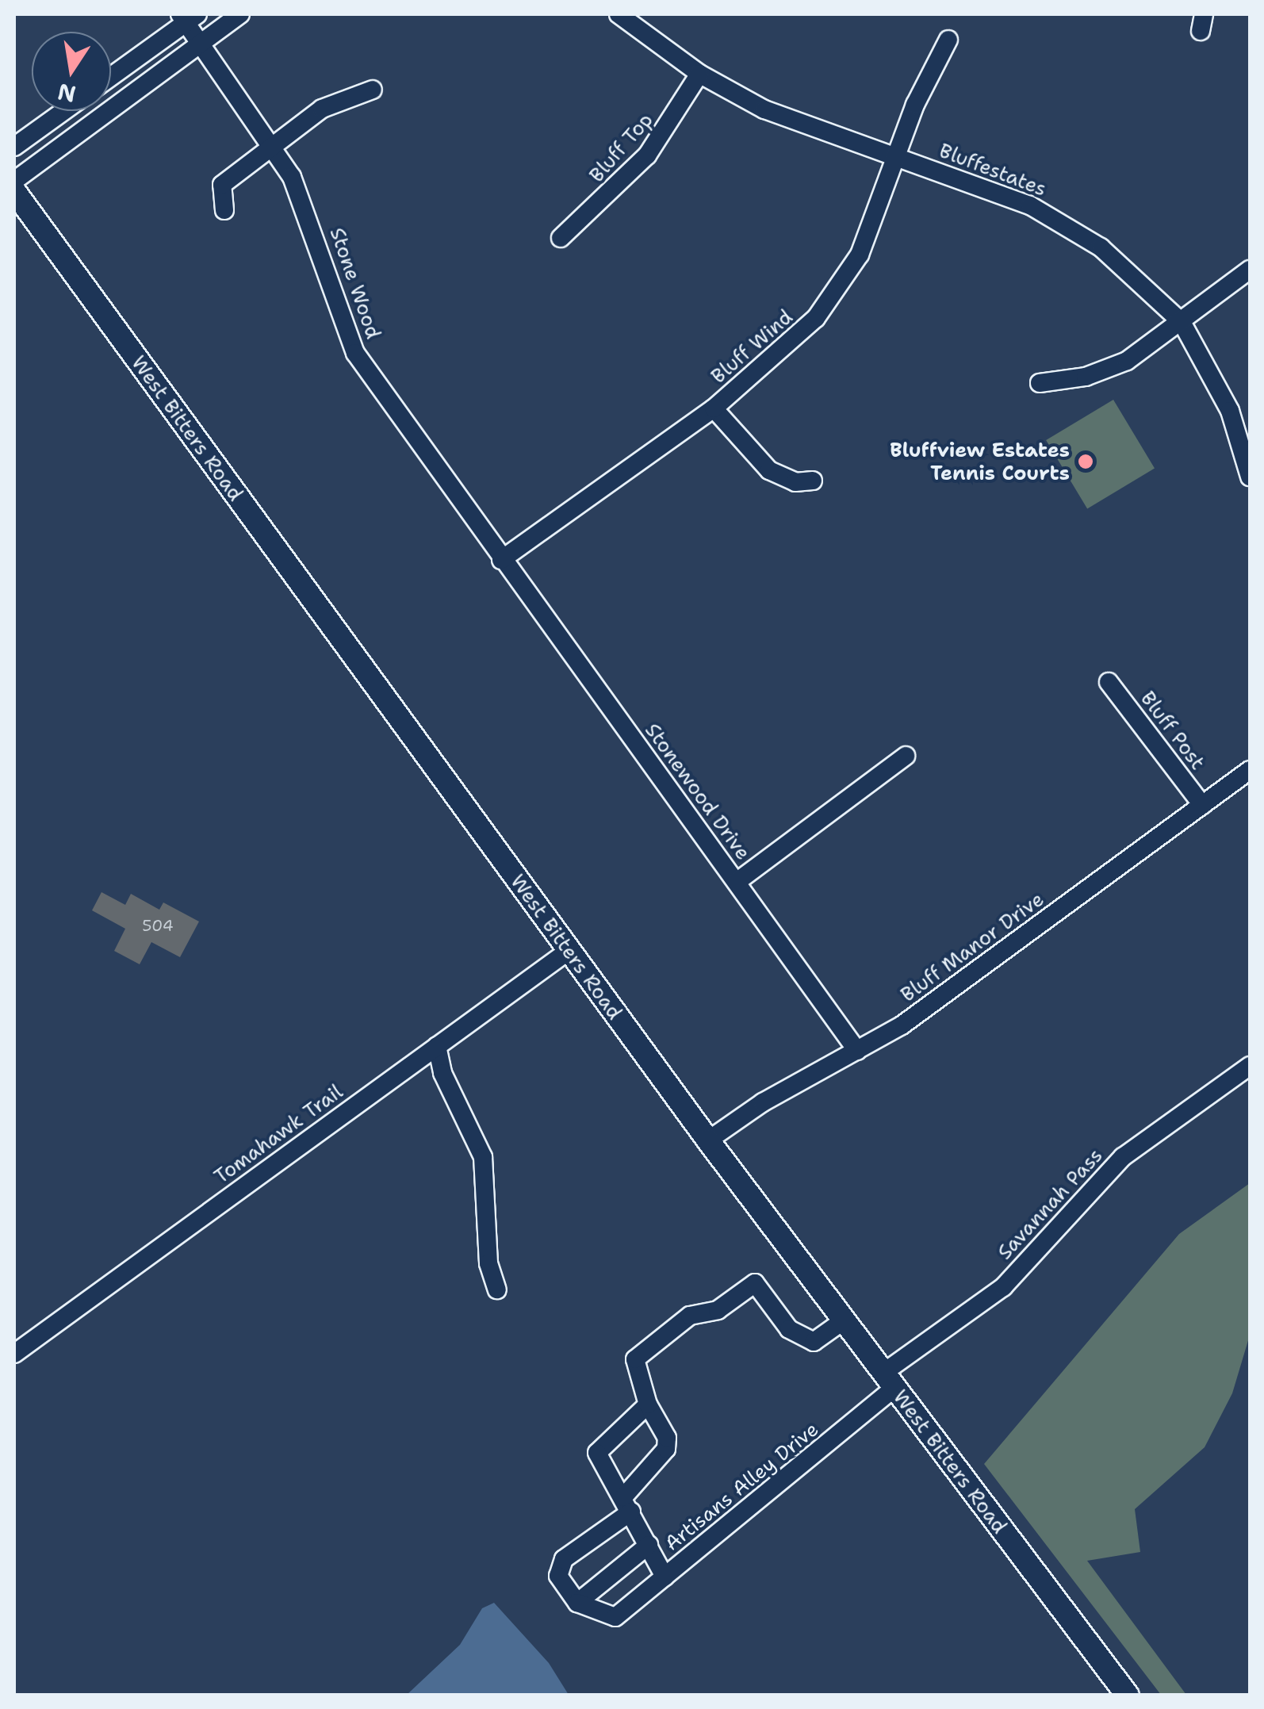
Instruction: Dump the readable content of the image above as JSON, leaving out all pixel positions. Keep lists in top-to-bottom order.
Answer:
{
  "streets": {
    "main road": ["West Bitters Road"],
    "street": [
      "Bluff Top",
      "Bluffestates",
      "Stone Wood",
      "Bluff Wind",
      "Bluff Post",
      "Stonewood Drive",
      "Bluff Manor Drive",
      "Tomahawk Trail",
      "Savannah Pass",
      "Artisans Alley Drive"
    ]
  },
  "crossings": [
    ["Bluff Top", "Bluffestates"],
    ["Bluffestates", "Bluff Wind"],
    ["Stone Wood", "Bluff Wind"],
    ["Stone Wood", "Stonewood Drive"],
    ["Bluff Wind", "Stonewood Drive"],
    ["West Bitters Road", "Bluff Manor Drive"],
    ["West Bitters Road", "Tomahawk Trail"],
    ["West Bitters Road", "Savannah Pass"],
    ["West Bitters Road", "Artisans Alley Drive"],
    ["Bluff Post", "Bluff Manor Drive"],
    ["Stonewood Drive", "Bluff Manor Drive"],
    ["Savannah Pass", "Artisans Alley Drive"]
  ],
  "places": ["Bluffview Estates Tennis Courts"],
  "house_numbers": ["504"],
  "north": "bottom"
}
